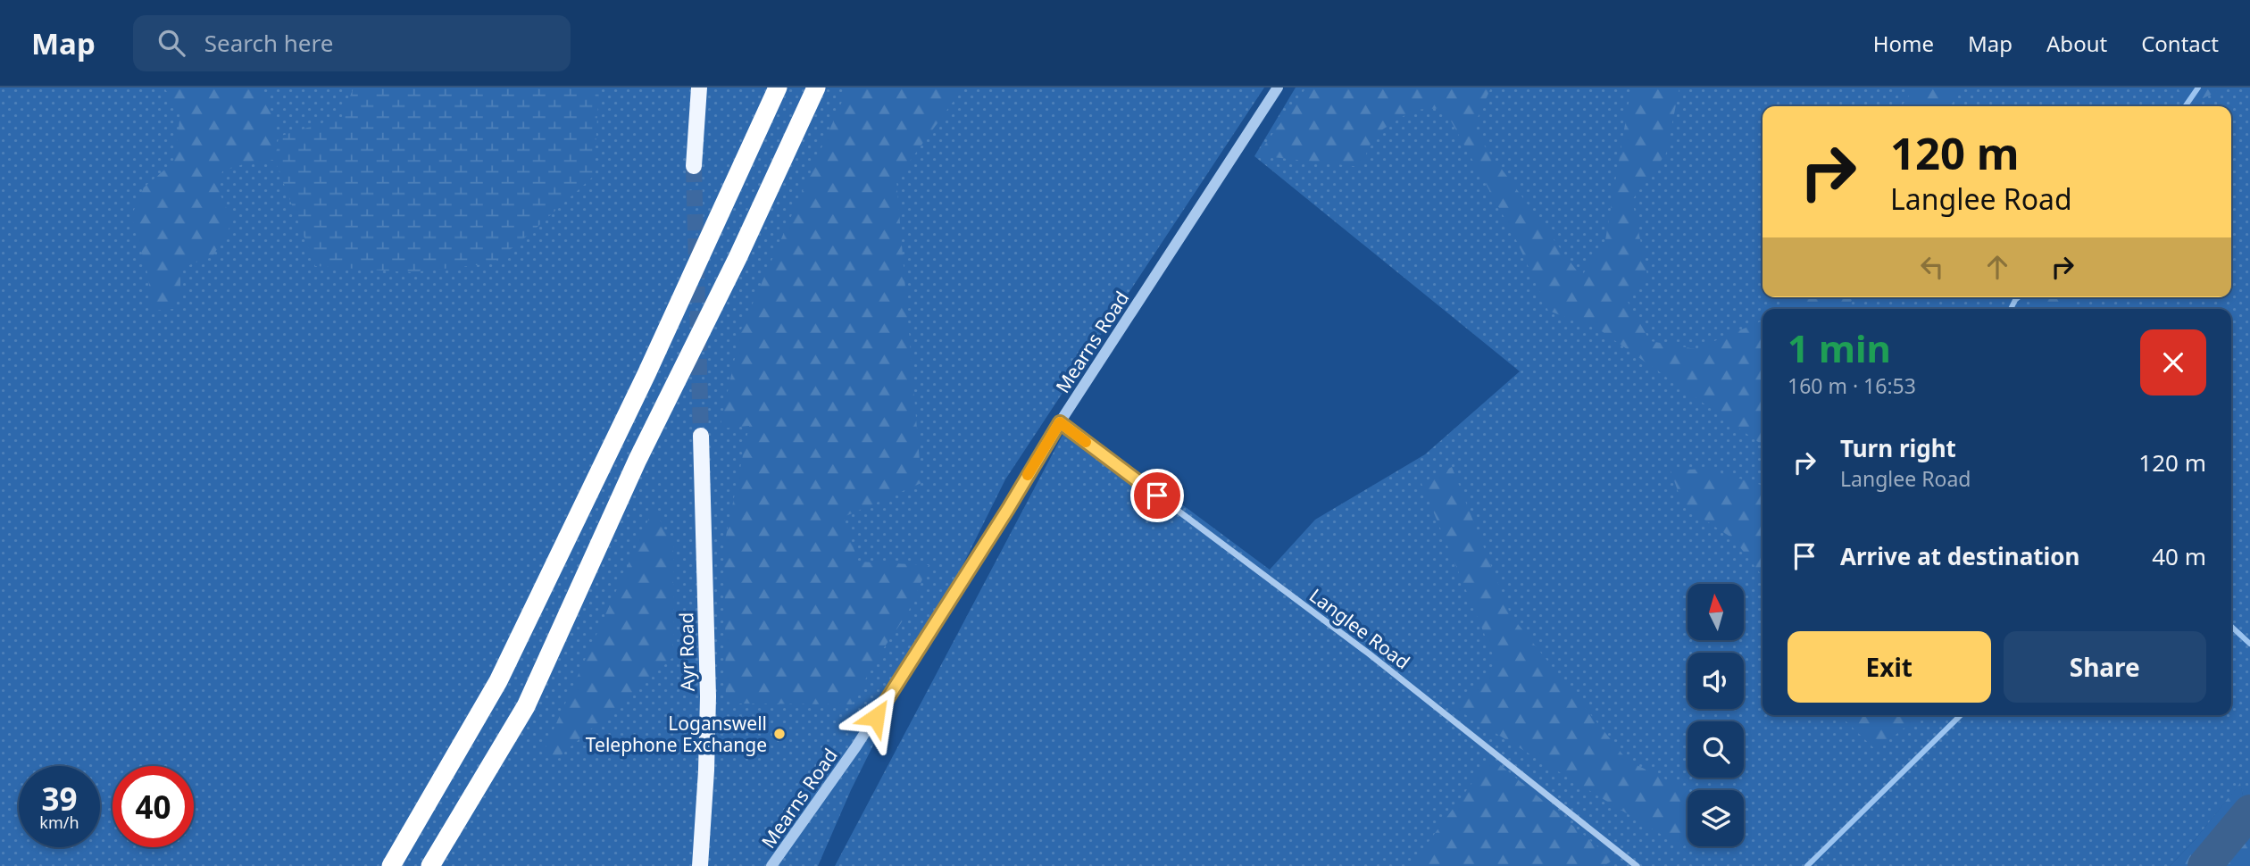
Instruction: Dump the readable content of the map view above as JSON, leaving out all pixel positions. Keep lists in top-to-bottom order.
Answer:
{
  "streets": {
    "main road": ["Ayr Road"],
    "street": ["Mearns Road", "Langlee Road"]
  },
  "crossings": [
    ["Mearns Road", "Langlee Road"]
  ],
  "places": ["Loganswell Telephone Exchange"],
  "north": "top",
  "page": {
    "header": "Map",
    "search": "Search here",
    "nav": [
      "Home",
      "Map",
      "About",
      "Contact"
    ],
    "turn": ["120 m", "Langlee Road"],
    "heading": ["1 min", "160 m · 16:53"],
    "list": [
      {
        "name": "Turn right",
        "note": "Langlee Road",
        "value": "120 m"
      },
      {
        "name": "Arrive at destination",
        "value": "40 m"
      }
    ],
    "buttons": ["Exit", "Share"],
    "speed": "39 km/h",
    "limit": "40"
  }
}
